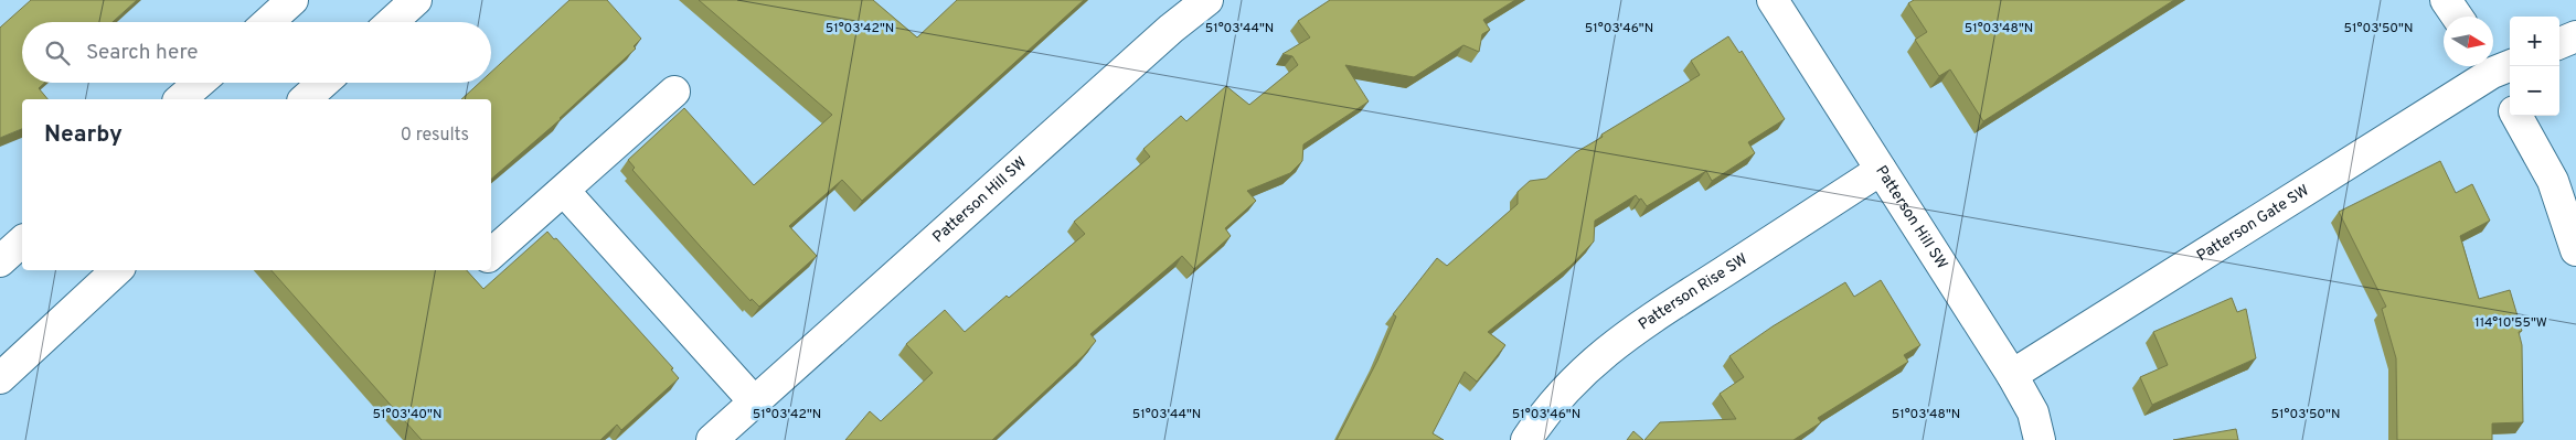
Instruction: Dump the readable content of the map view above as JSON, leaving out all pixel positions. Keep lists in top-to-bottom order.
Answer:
{
  "streets": {
    "street": ["Patterson Hill SW", "Patterson Gate SW", "Patterson Rise SW"]
  },
  "crossings": [
    ["Patterson Hill SW", "Patterson Gate SW"],
    ["Patterson Hill SW", "Patterson Rise SW"]
  ],
  "north": "right",
  "page": {
    "map_buttons": ["+", "−"],
    "search": "Search here",
    "heading": ["Nearby", "0 results"]
  },
  "coordinates": [
    "51°03'42\"N",
    "51°03'44\"N",
    "51°03'46\"N",
    "51°03'48\"N",
    "51°03'50\"N",
    "114°10'55\"W",
    "51°03'40\"N"
  ]
}
